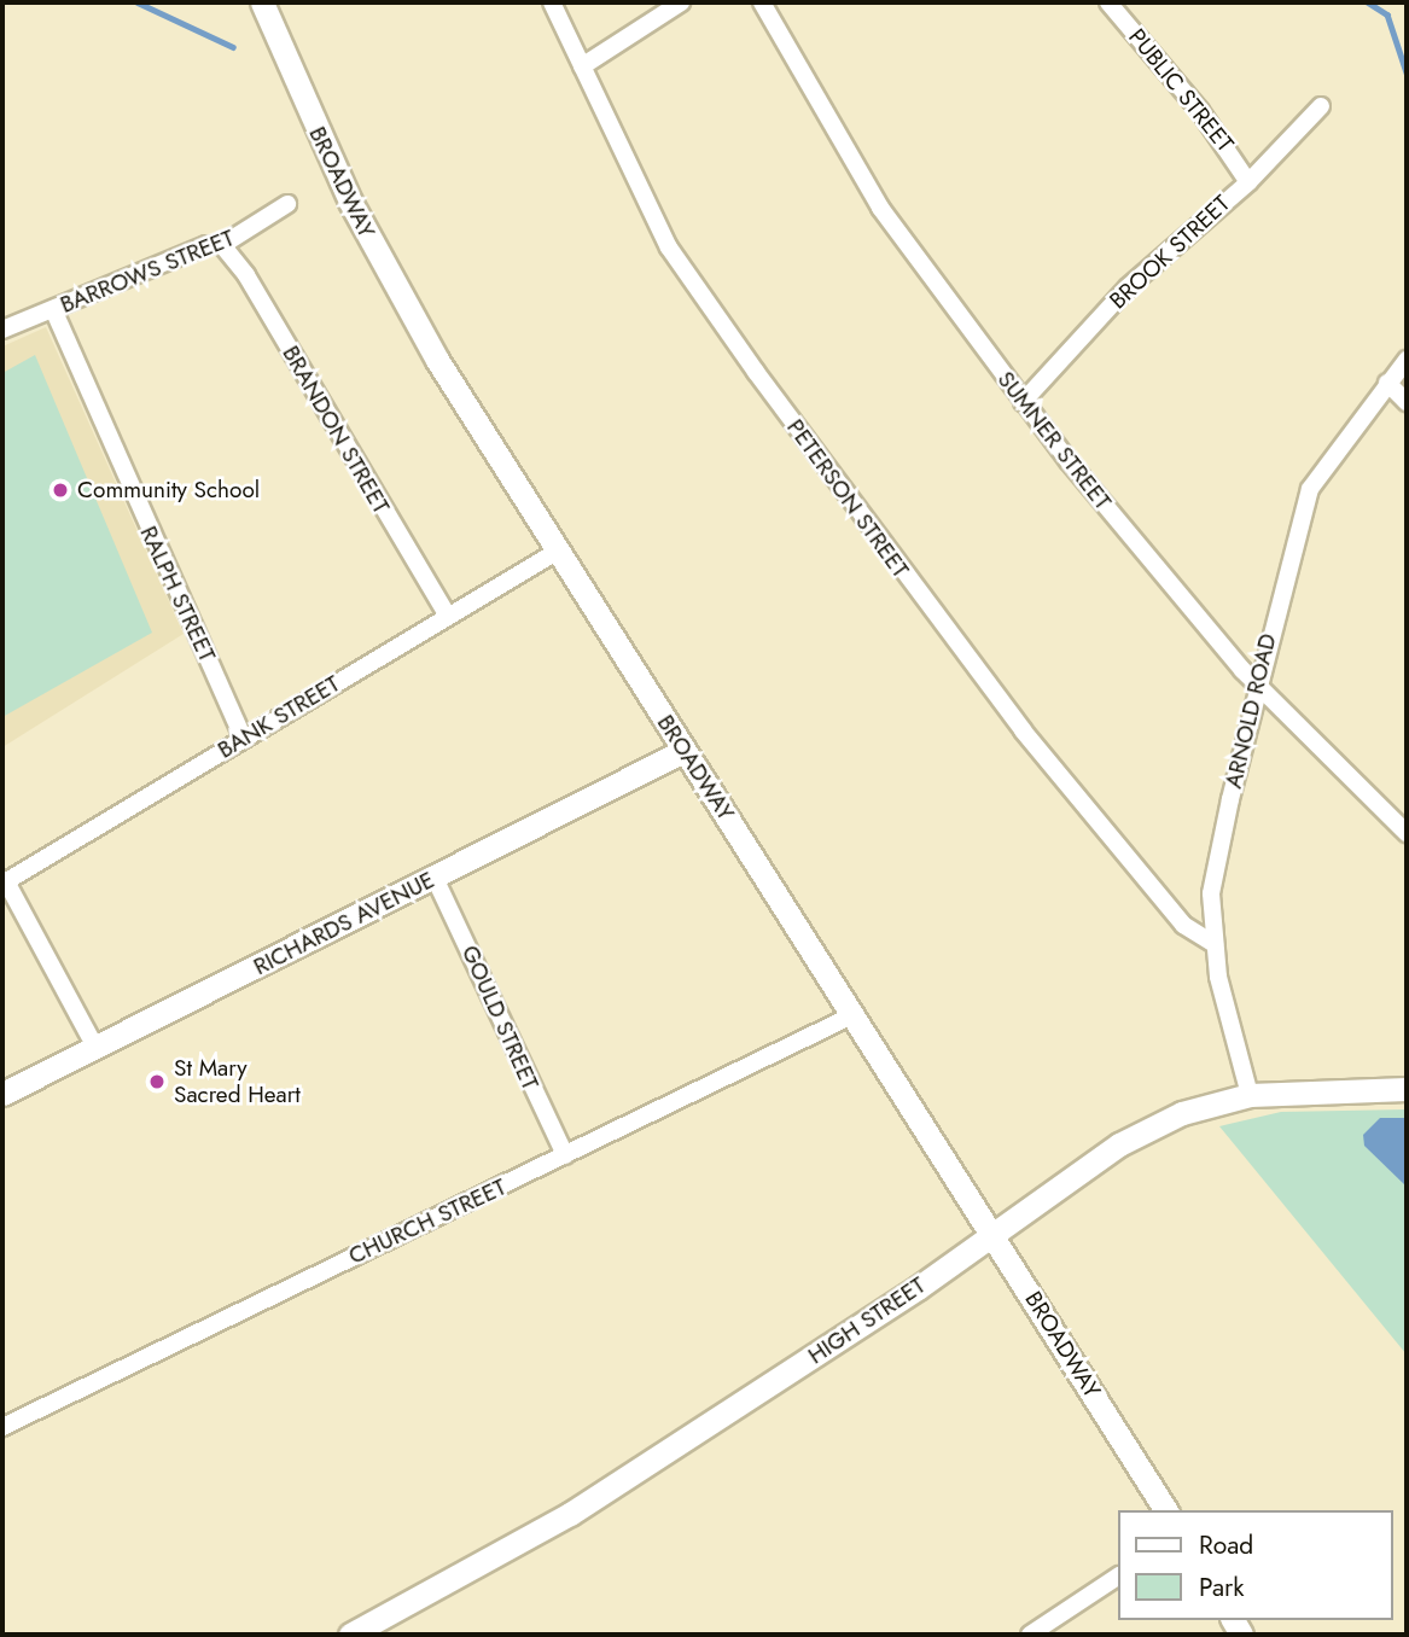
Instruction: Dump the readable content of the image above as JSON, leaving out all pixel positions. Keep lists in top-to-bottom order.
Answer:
{
  "streets": {
    "street": [
      "PUBLIC STREET",
      "BROADWAY",
      "BROOK STREET",
      "BARROWS STREET",
      "BRANDON STREET",
      "SUMNER STREET",
      "PETERSON STREET",
      "RALPH STREET",
      "ARNOLD ROAD",
      "BANK STREET",
      "RICHARDS AVENUE",
      "GOULD STREET",
      "CHURCH STREET",
      "HIGH STREET"
    ]
  },
  "crossings": [
    ["PUBLIC STREET", "BROOK STREET"],
    ["BROADWAY", "BANK STREET"],
    ["BROADWAY", "RICHARDS AVENUE"],
    ["BROADWAY", "CHURCH STREET"],
    ["BROADWAY", "HIGH STREET"],
    ["BROOK STREET", "SUMNER STREET"],
    ["BARROWS STREET", "BRANDON STREET"],
    ["BARROWS STREET", "RALPH STREET"],
    ["BRANDON STREET", "BANK STREET"],
    ["SUMNER STREET", "ARNOLD ROAD"],
    ["PETERSON STREET", "ARNOLD ROAD"],
    ["RALPH STREET", "BANK STREET"],
    ["ARNOLD ROAD", "HIGH STREET"],
    ["RICHARDS AVENUE", "GOULD STREET"],
    ["GOULD STREET", "CHURCH STREET"]
  ],
  "places": ["Community School", "St Mary Sacred Heart"],
  "legend": ["Road", "Park"]
}
